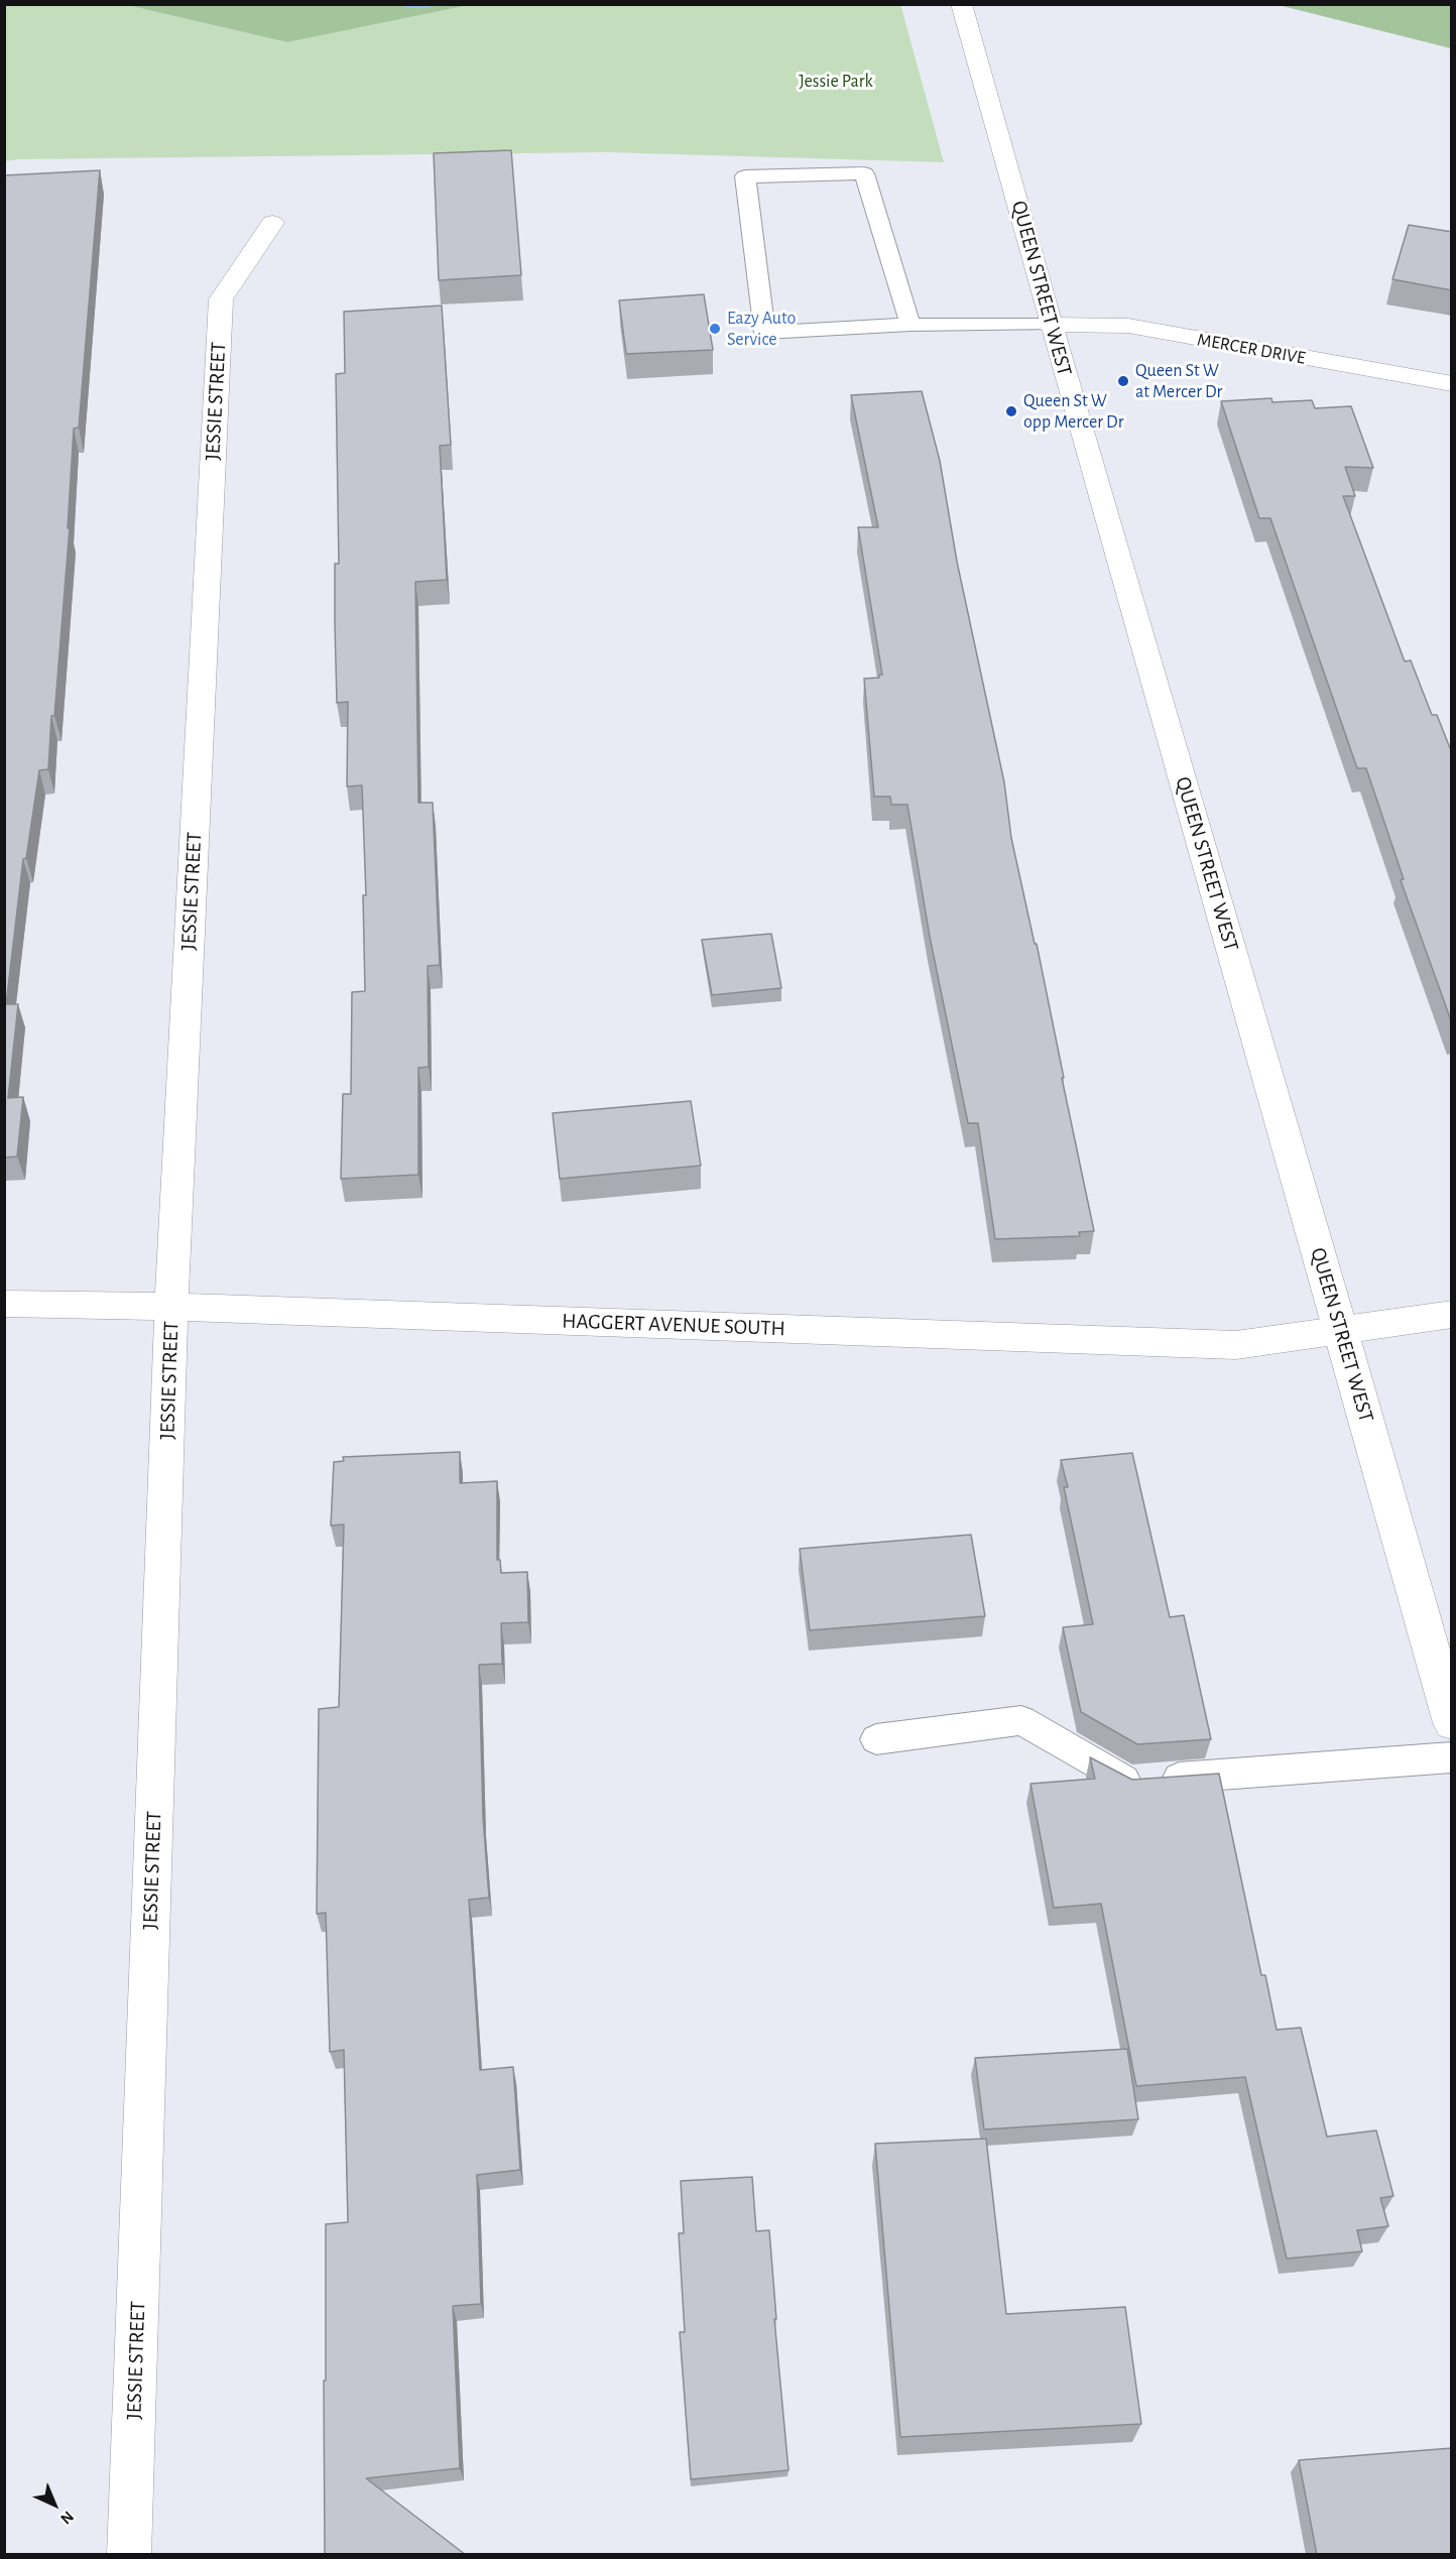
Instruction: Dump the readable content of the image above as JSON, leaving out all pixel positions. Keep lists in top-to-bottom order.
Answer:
{
  "streets": {
    "street": [
      "QUEEN STREET WEST",
      "MERCER DRIVE",
      "JESSIE STREET",
      "HAGGERT AVENUE SOUTH"
    ]
  },
  "crossings": [
    ["QUEEN STREET WEST", "MERCER DRIVE"],
    ["QUEEN STREET WEST", "HAGGERT AVENUE SOUTH"],
    ["JESSIE STREET", "HAGGERT AVENUE SOUTH"]
  ],
  "parks": ["Jessie Park"],
  "places": ["Eazy Auto Service", "Queen St W at Mercer Dr", "Queen St W opp Mercer Dr"],
  "north": "bottom right"
}
